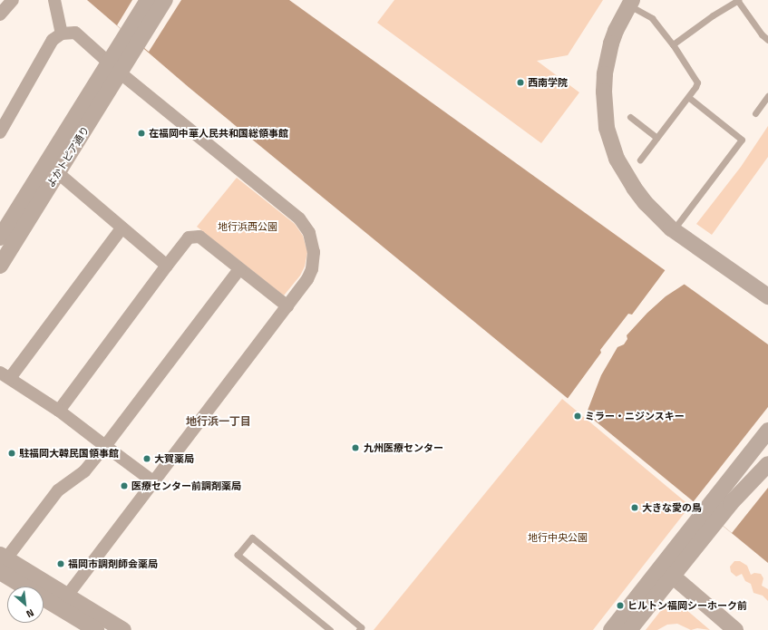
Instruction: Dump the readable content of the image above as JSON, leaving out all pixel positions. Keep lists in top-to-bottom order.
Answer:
{
  "streets": {
    "street": ["よかトピア通り"]
  },
  "districts": ["地行浜一丁目"],
  "parks": ["地行浜西公園", "地行中央公園"],
  "places": [
    "西南学院",
    "在福岡中華人民共和国総領事館",
    "ミラー・ニジンスキー",
    "九州医療センター",
    "駐福岡大韓民国領事館",
    "大賀薬局",
    "医療センター前調剤薬局",
    "大きな愛の鳥",
    "福岡市調剤師会薬局",
    "ヒルトン福岡シーホーク前"
  ],
  "north": "bottom right"
}
